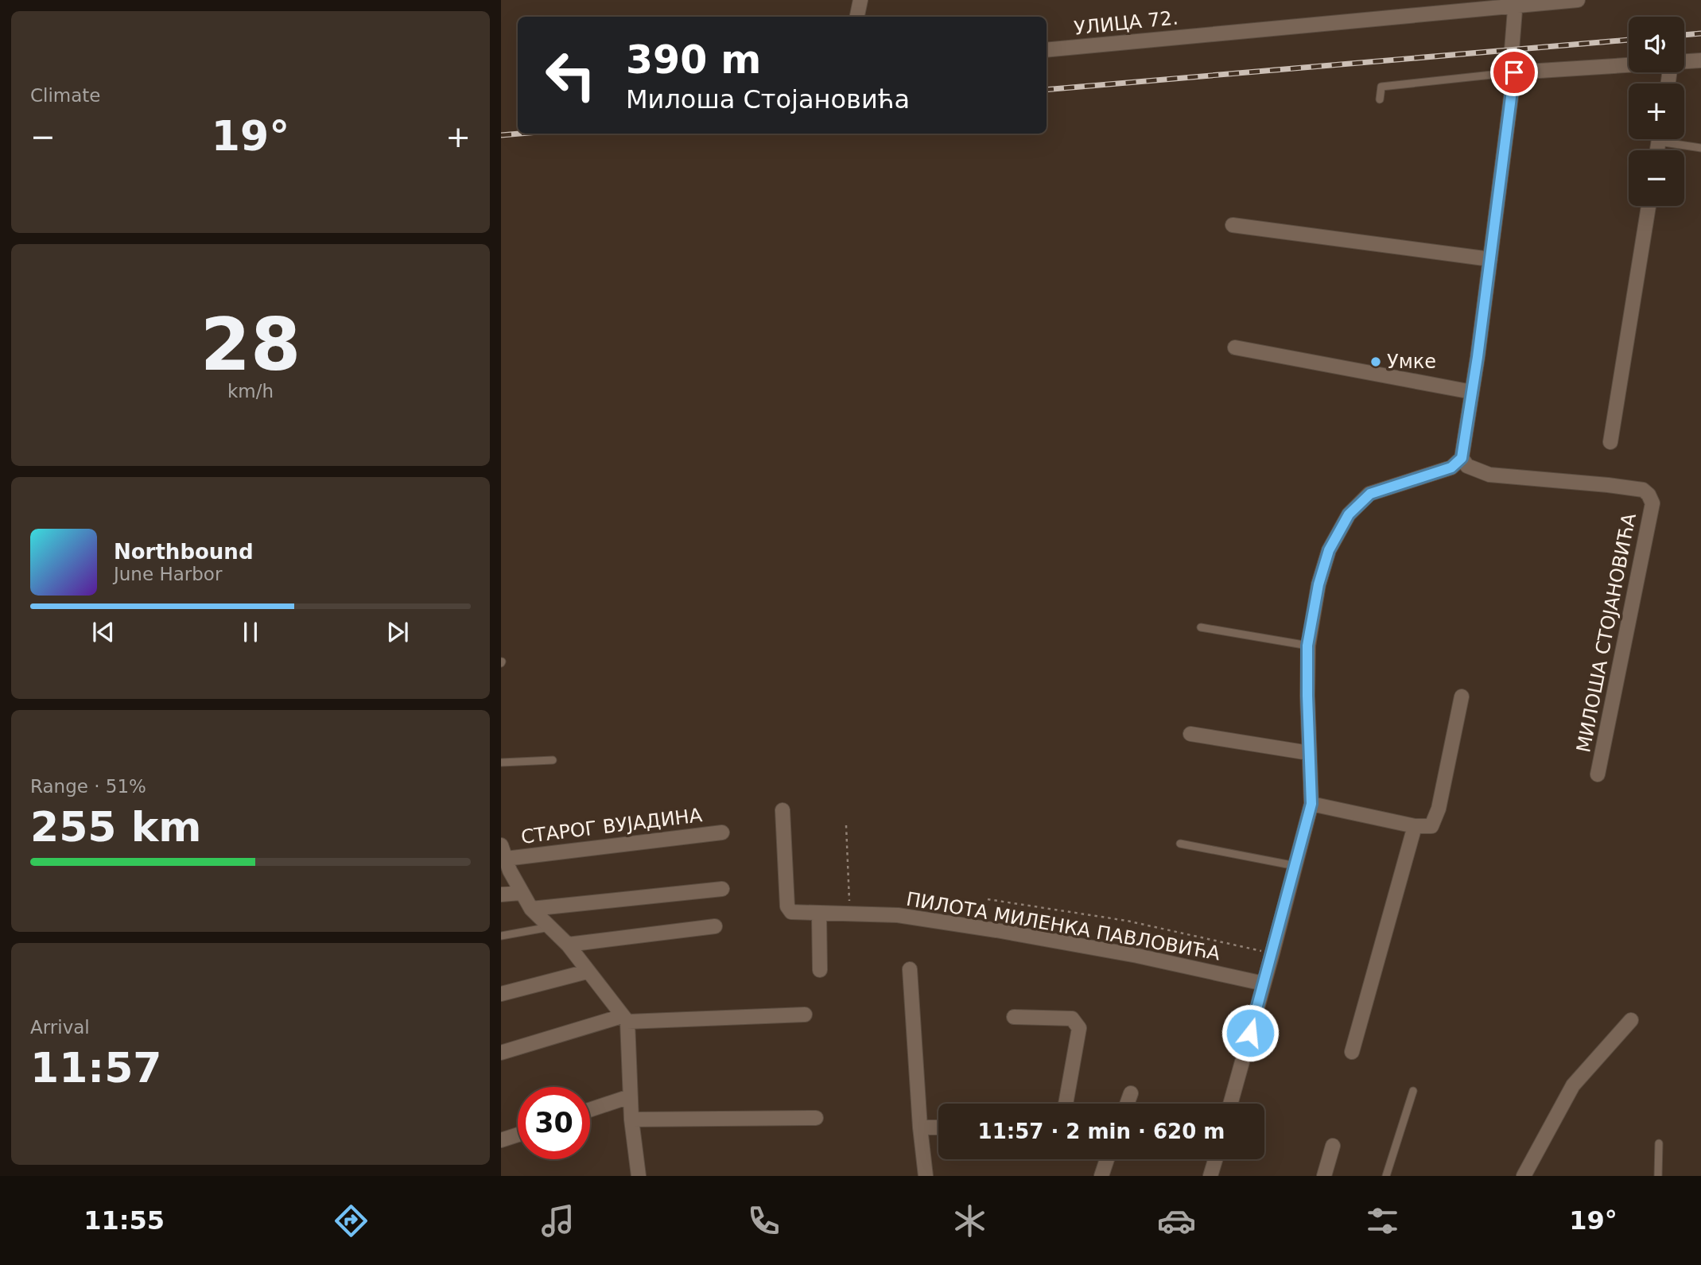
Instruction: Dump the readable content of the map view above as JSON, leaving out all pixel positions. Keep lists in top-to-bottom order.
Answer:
{
  "streets": {
    "street": [
      "УЛИЦА 72.",
      "МИЛОША СТОЈАНОВИЋА",
      "СТАРОГ ВУЈАДИНА",
      "ПИЛОТА МИЛЕНКА ПАВЛОВИЋА"
    ]
  },
  "places": ["Умке"],
  "page": {
    "tile": [
      "Climate",
      ["28", "km/h"],
      ["Range · 51%", "255 km"],
      ["Arrival", "11:57"]
    ],
    "map_buttons": ["+", "−"],
    "turn": ["390 m", "Милоша Стојановића"],
    "heat": ["−", "19°", "+"],
    "song": ["Northbound", "June Harbor"],
    "limit": "30",
    "trip": "11:57 · 2 min · 620 m",
    "tabs": ["11:55", "19°"]
  }
}
